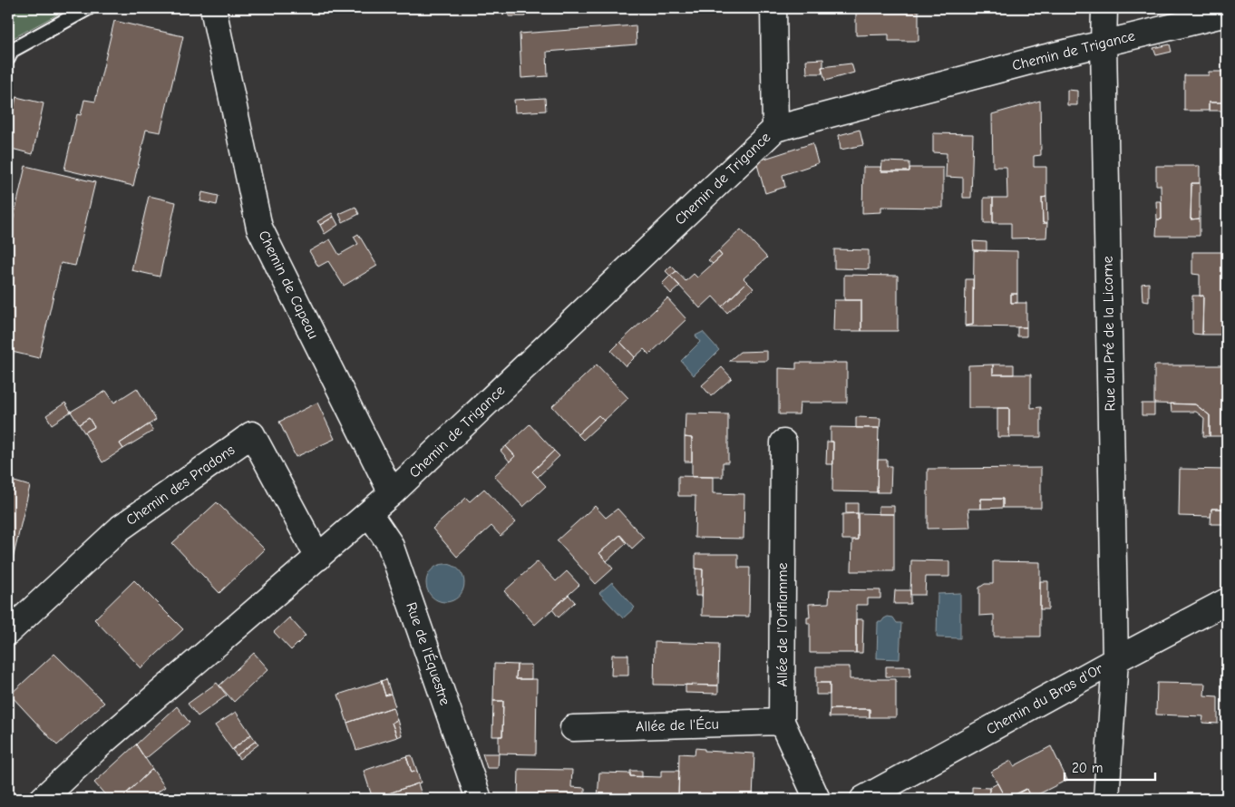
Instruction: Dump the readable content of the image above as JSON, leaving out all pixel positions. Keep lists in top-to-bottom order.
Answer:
{
  "streets": {
    "street": [
      "Chemin de Trigance",
      "Chemin de Capeau",
      "Rue du Pré de la Licorne",
      "Chemin des Pradons",
      "Allée de l'Oriflamme",
      "Rue de l'Équestre",
      "Chemin du Bras d'Or",
      "Allée de l'Écu"
    ]
  },
  "crossings": [
    ["Chemin de Trigance", "Chemin de Capeau"],
    ["Chemin de Trigance", "Rue du Pré de la Licorne"],
    ["Chemin de Trigance", "Chemin des Pradons"],
    ["Chemin de Trigance", "Rue de l'Équestre"],
    ["Rue du Pré de la Licorne", "Chemin du Bras d'Or"],
    ["Allée de l'Oriflamme", "Allée de l'Écu"]
  ],
  "scale_bar": "20 m"
}
